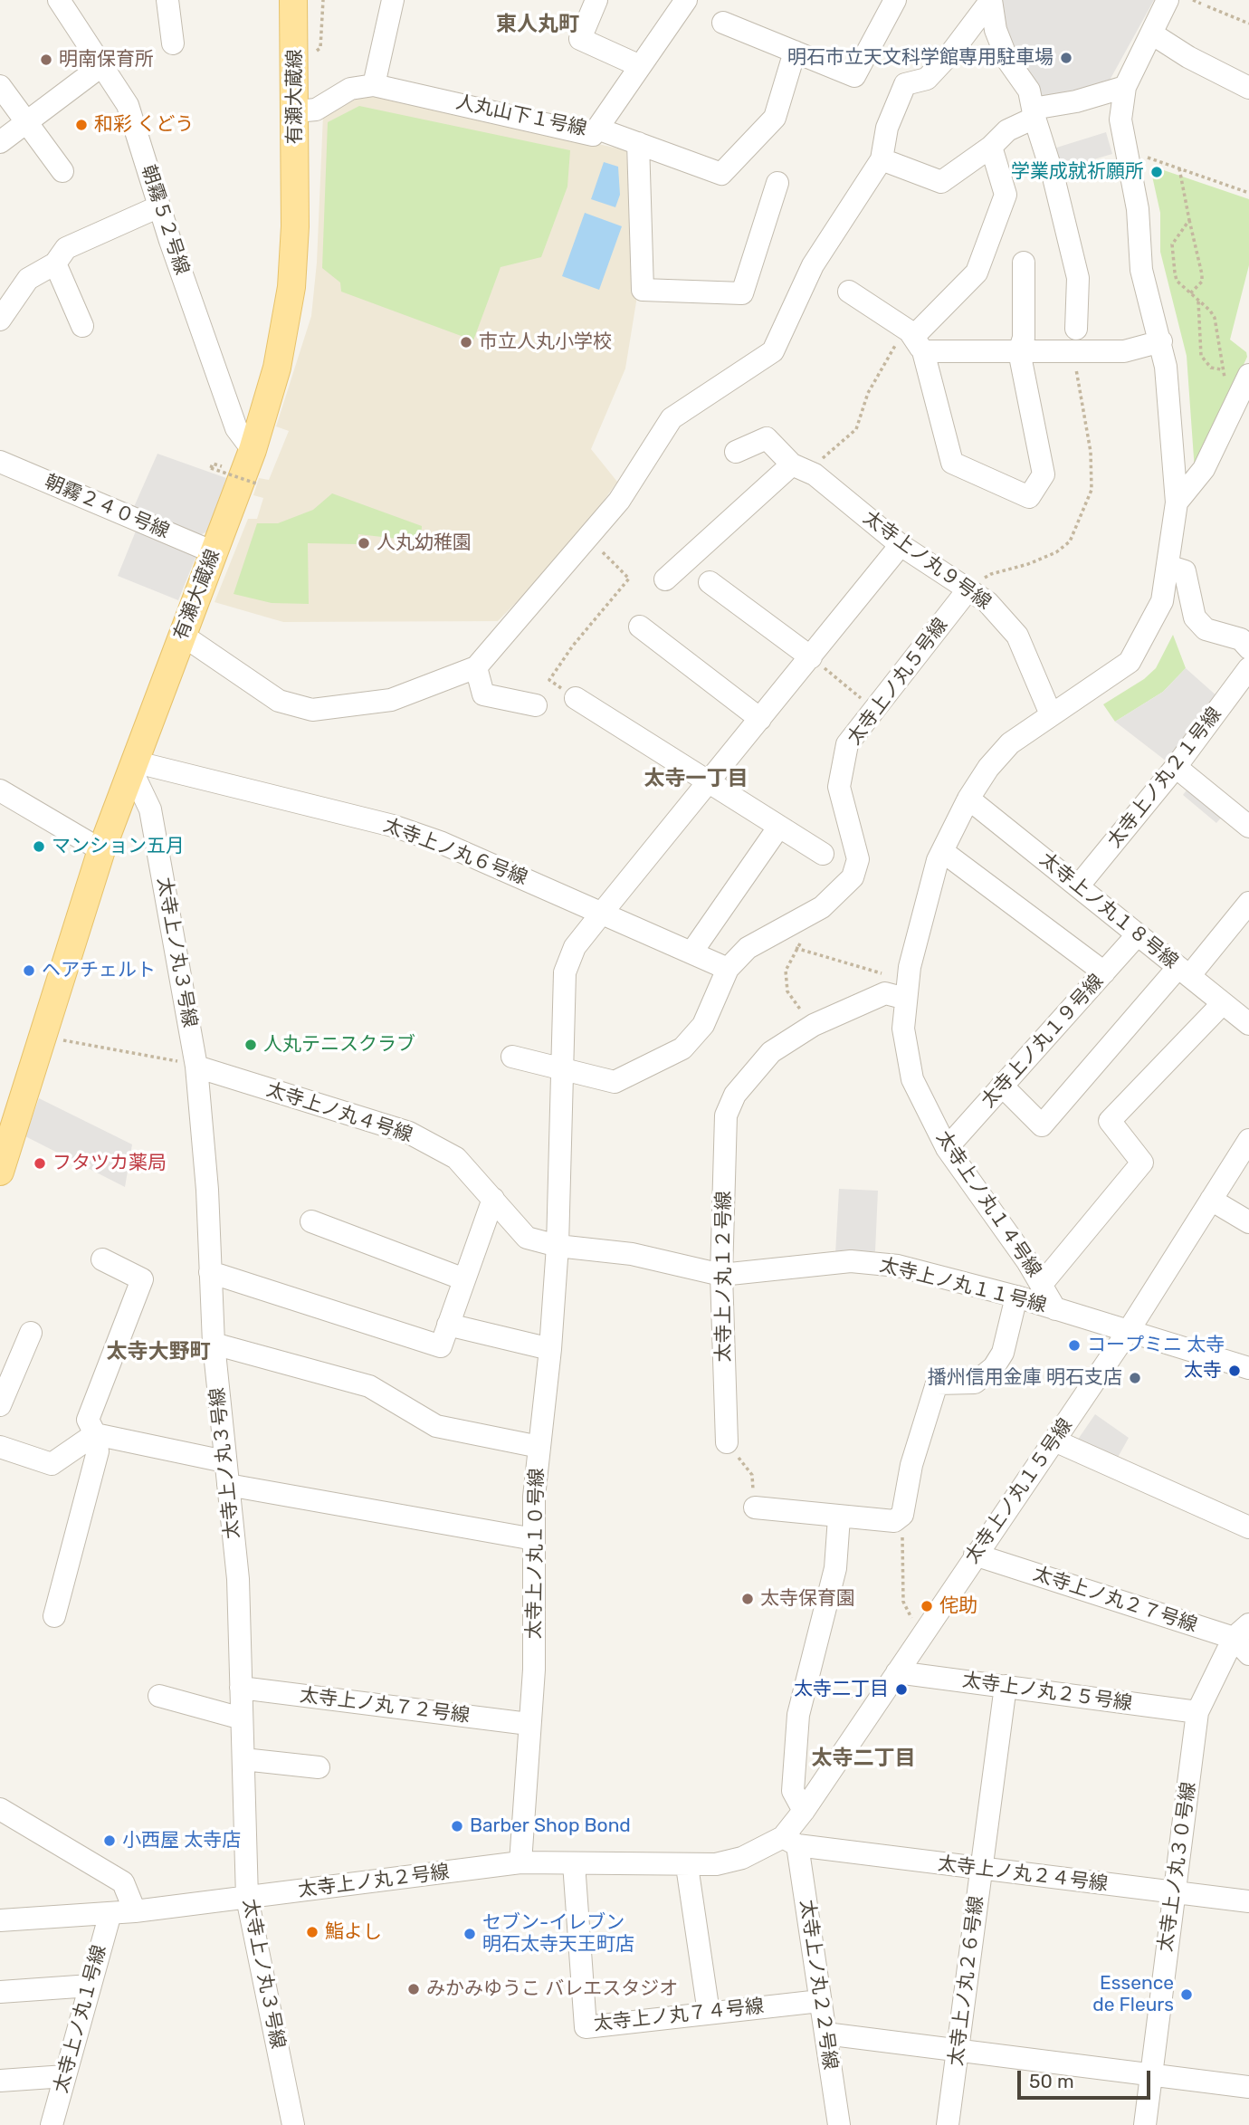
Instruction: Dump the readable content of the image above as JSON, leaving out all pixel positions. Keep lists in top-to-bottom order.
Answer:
{
  "streets": {
    "main road": ["有瀬大蔵線"],
    "street": [
      "人丸山下１号線",
      "朝霧５２号線",
      "朝霧２４０号線",
      "太寺上ノ丸９号線",
      "太寺上ノ丸５号線",
      "太寺上ノ丸２１号線",
      "太寺上ノ丸６号線",
      "太寺上ノ丸１８号線",
      "太寺上ノ丸３号線",
      "太寺上ノ丸１９号線",
      "太寺上ノ丸４号線",
      "太寺上ノ丸１４号線",
      "太寺上ノ丸１２号線",
      "太寺上ノ丸１１号線",
      "太寺上ノ丸１５号線",
      "太寺上ノ丸１０号線",
      "太寺上ノ丸２７号線",
      "太寺上ノ丸２５号線",
      "太寺上ノ丸７２号線",
      "太寺上ノ丸３０号線",
      "太寺上ノ丸２４号線",
      "太寺上ノ丸２号線",
      "太寺上ノ丸２６号線",
      "太寺上ノ丸２２号線",
      "太寺上ノ丸７４号線",
      "太寺上ノ丸１号線"
    ]
  },
  "crossings": [
    ["有瀬大蔵線", "人丸山下１号線"],
    ["有瀬大蔵線", "朝霧５２号線"],
    ["有瀬大蔵線", "朝霧２４０号線"],
    ["有瀬大蔵線", "太寺上ノ丸６号線"],
    ["有瀬大蔵線", "太寺上ノ丸３号線"],
    ["太寺上ノ丸９号線", "太寺上ノ丸５号線"],
    ["太寺上ノ丸９号線", "太寺上ノ丸１４号線"],
    ["太寺上ノ丸９号線", "太寺上ノ丸１０号線"],
    ["太寺上ノ丸５号線", "太寺上ノ丸６号線"],
    ["太寺上ノ丸５号線", "太寺上ノ丸１０号線"],
    ["太寺上ノ丸２１号線", "太寺上ノ丸１８号線"],
    ["太寺上ノ丸６号線", "太寺上ノ丸３号線"],
    ["太寺上ノ丸６号線", "太寺上ノ丸１０号線"],
    ["太寺上ノ丸１８号線", "太寺上ノ丸１９号線"],
    ["太寺上ノ丸１８号線", "太寺上ノ丸１４号線"],
    ["太寺上ノ丸３号線", "太寺上ノ丸４号線"],
    ["太寺上ノ丸３号線", "太寺上ノ丸７２号線"],
    ["太寺上ノ丸３号線", "太寺上ノ丸２号線"],
    ["太寺上ノ丸１９号線", "太寺上ノ丸１４号線"],
    ["太寺上ノ丸４号線", "太寺上ノ丸１１号線"],
    ["太寺上ノ丸４号線", "太寺上ノ丸１０号線"],
    ["太寺上ノ丸１４号線", "太寺上ノ丸１２号線"],
    ["太寺上ノ丸１４号線", "太寺上ノ丸１１号線"],
    ["太寺上ノ丸１２号線", "太寺上ノ丸１１号線"],
    ["太寺上ノ丸１１号線", "太寺上ノ丸１５号線"],
    ["太寺上ノ丸１１号線", "太寺上ノ丸１０号線"],
    ["太寺上ノ丸１５号線", "太寺上ノ丸２７号線"],
    ["太寺上ノ丸１５号線", "太寺上ノ丸２５号線"],
    ["太寺上ノ丸１５号線", "太寺上ノ丸２４号線"],
    ["太寺上ノ丸１５号線", "太寺上ノ丸２号線"],
    ["太寺上ノ丸１５号線", "太寺上ノ丸２２号線"],
    ["太寺上ノ丸１０号線", "太寺上ノ丸７２号線"],
    ["太寺上ノ丸１０号線", "太寺上ノ丸２号線"],
    ["太寺上ノ丸２７号線", "太寺上ノ丸３０号線"],
    ["太寺上ノ丸２５号線", "太寺上ノ丸３０号線"],
    ["太寺上ノ丸２５号線", "太寺上ノ丸２６号線"],
    ["太寺上ノ丸３０号線", "太寺上ノ丸２４号線"],
    ["太寺上ノ丸２４号線", "太寺上ノ丸２号線"],
    ["太寺上ノ丸２４号線", "太寺上ノ丸２６号線"],
    ["太寺上ノ丸２４号線", "太寺上ノ丸２２号線"],
    ["太寺上ノ丸２号線", "太寺上ノ丸２２号線"],
    ["太寺上ノ丸２号線", "太寺上ノ丸７４号線"],
    ["太寺上ノ丸２号線", "太寺上ノ丸１号線"],
    ["太寺上ノ丸２２号線", "太寺上ノ丸７４号線"]
  ],
  "districts": [
    "東人丸町",
    "太寺一丁目",
    "太寺大野町",
    "太寺二丁目"
  ],
  "places": [
    "明石市立天文科学館専用駐車場",
    "明南保育所",
    "和彩 くどう",
    "学業成就祈願所",
    "市立人丸小学校",
    "人丸幼稚園",
    "マンション五月",
    "ヘアチェルト",
    "人丸テニスクラブ",
    "フタツカ薬局",
    "コープミニ 太寺",
    "太寺",
    "播州信用金庫 明石支店",
    "太寺保育園",
    "侘助",
    "太寺二丁目",
    "Barber Shop Bond",
    "小西屋 太寺店",
    "鮨よし",
    "セブン-イレブン 明石太寺天王町店",
    "みかみゆうこ バレエスタジオ",
    "Essence de Fleurs"
  ],
  "scale_bar": "50 m"
}
